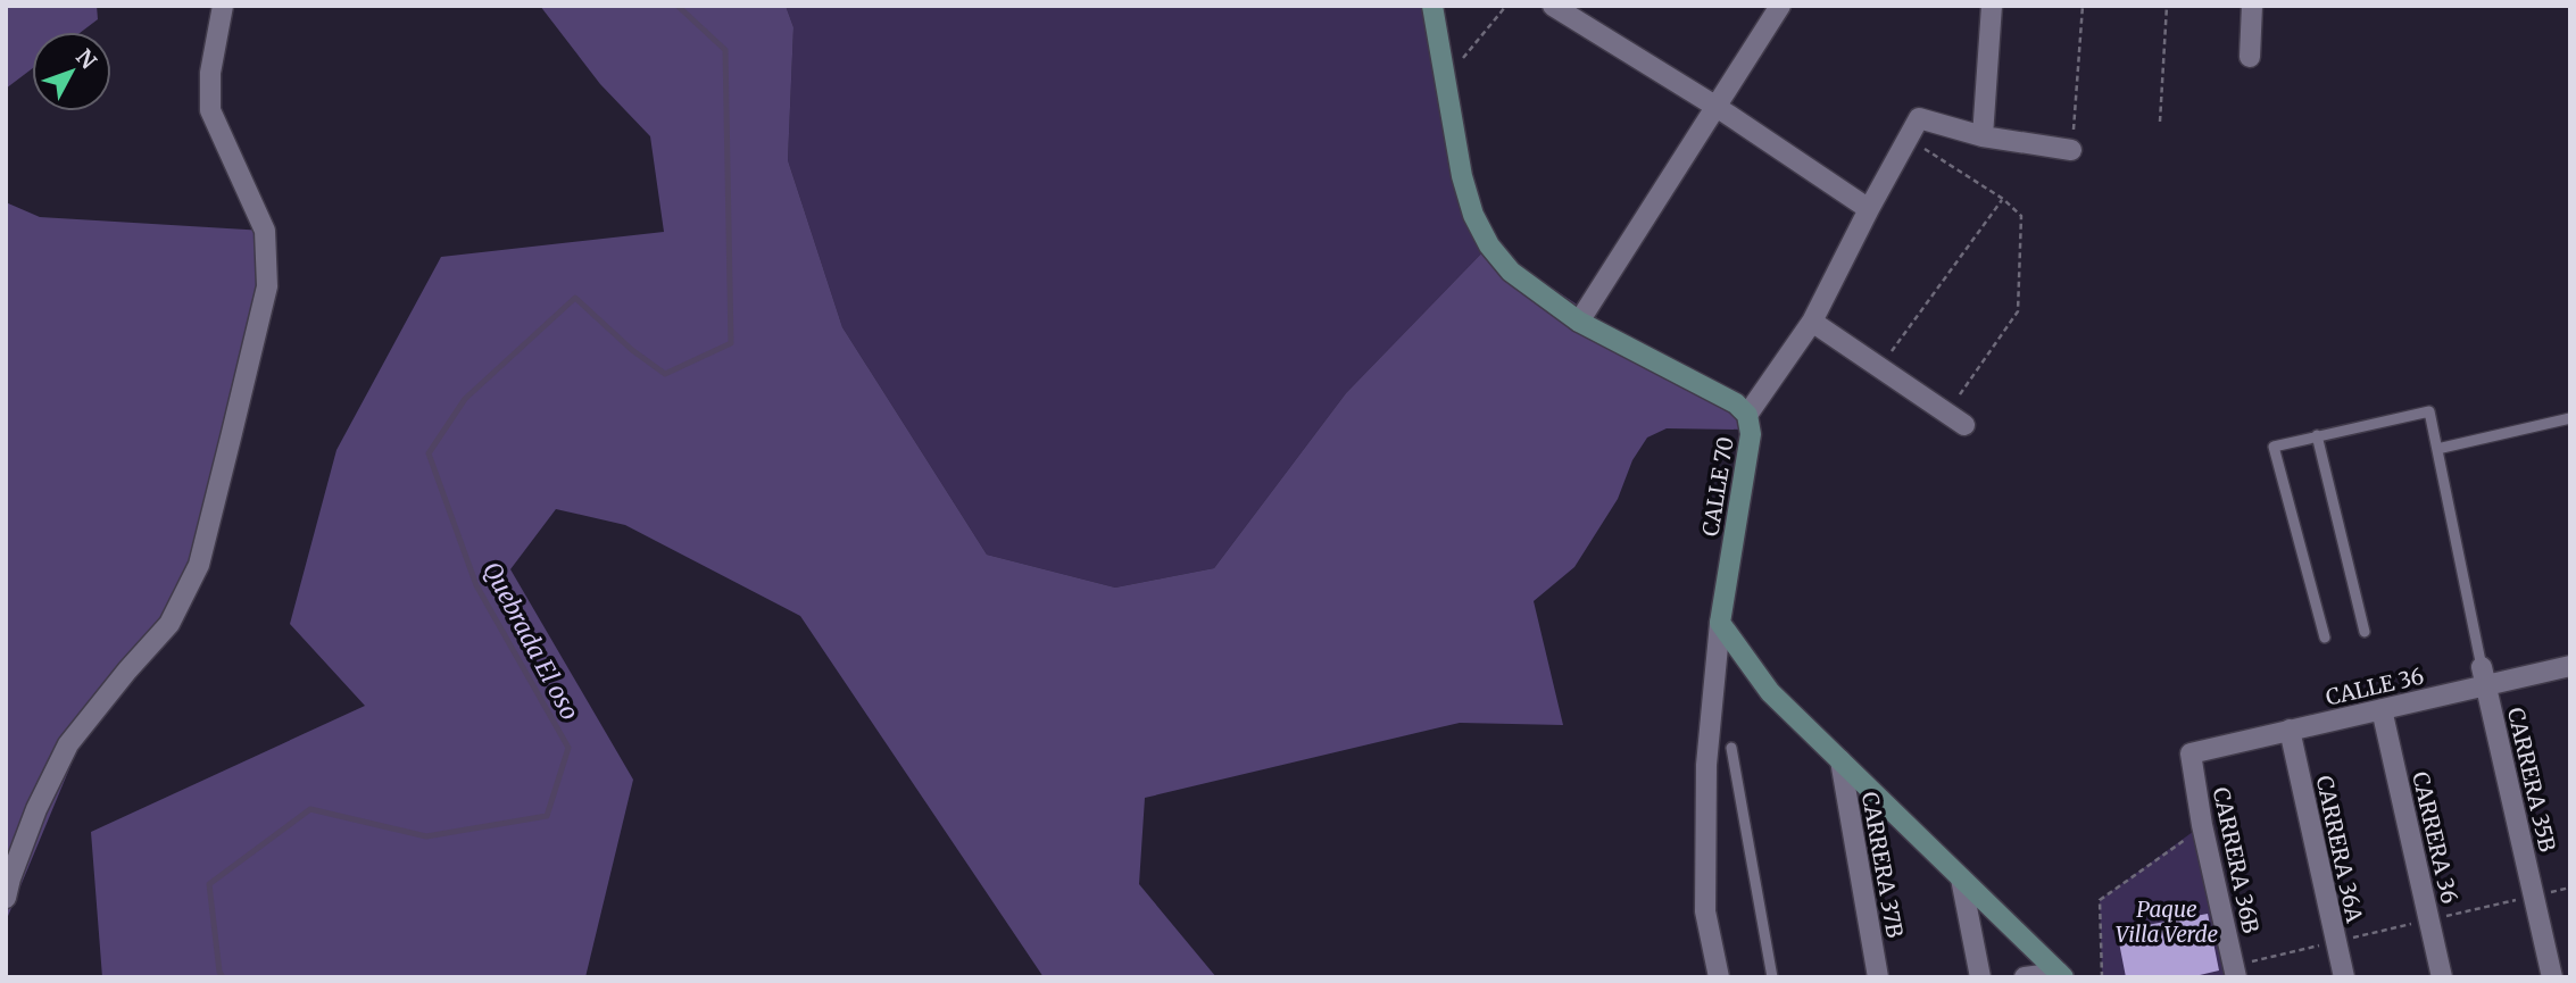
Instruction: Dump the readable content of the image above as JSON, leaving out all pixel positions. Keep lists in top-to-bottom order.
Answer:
{
  "streets": {
    "main road": ["CALLE 70"],
    "street": [
      "CALLE 36",
      "CARRERA 35B",
      "CARRERA 36",
      "CARRERA 36A",
      "CARRERA 36B",
      "CARRERA 37B"
    ]
  },
  "crossings": [
    ["CALLE 36", "CARRERA 35B"],
    ["CALLE 36", "CARRERA 36"],
    ["CALLE 36", "CARRERA 36A"],
    ["CALLE 36", "CARRERA 36B"]
  ],
  "water": ["Quebrada El oso"],
  "parks": ["Paque Villa Verde"],
  "north": "top right"
}
